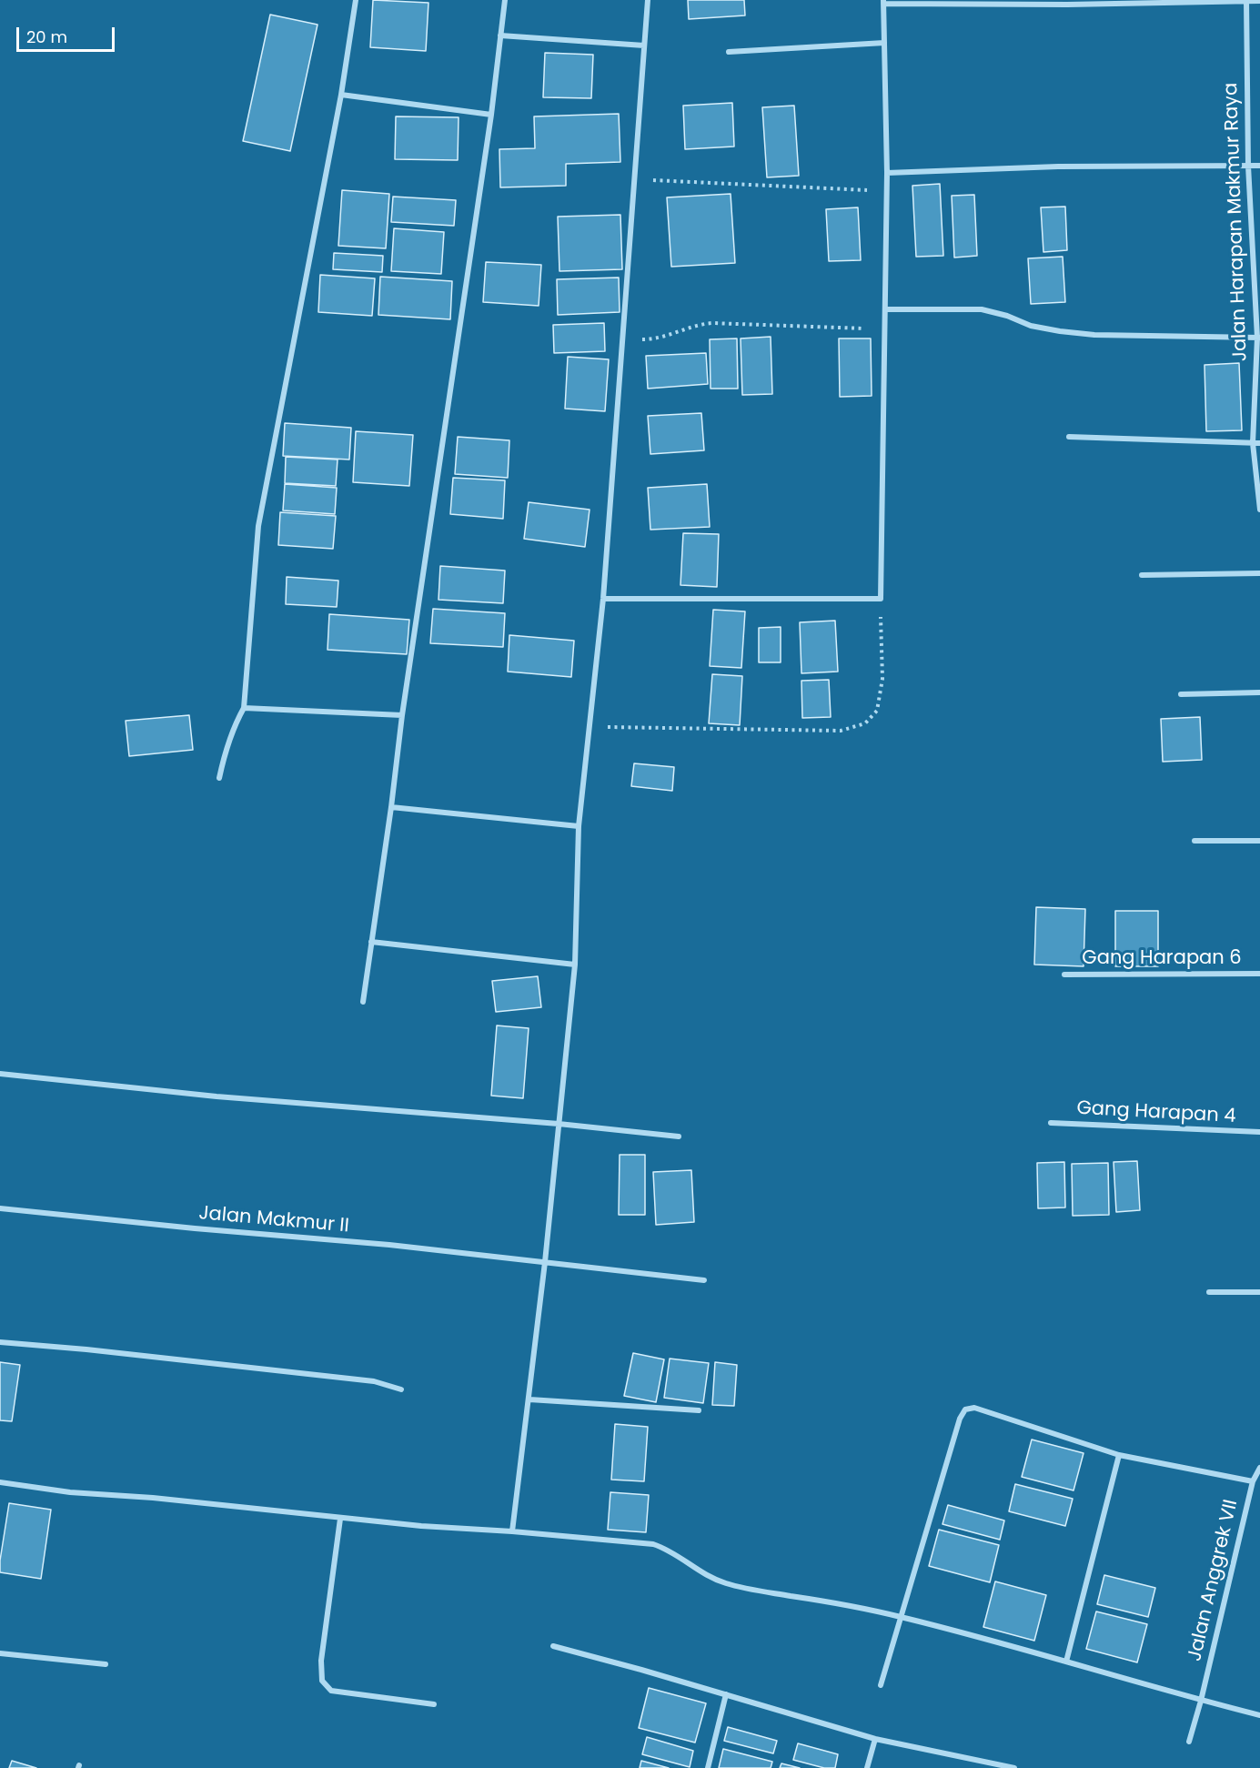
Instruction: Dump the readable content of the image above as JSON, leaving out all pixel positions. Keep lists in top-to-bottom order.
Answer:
{
  "streets": {
    "street": [
      "Jalan Harapan Makmur Raya",
      "Gang Harapan 6",
      "Gang Harapan 4",
      "Jalan Makmur II",
      "Jalan Anggrek VII"
    ]
  },
  "scale_bar": "20 m"
}
